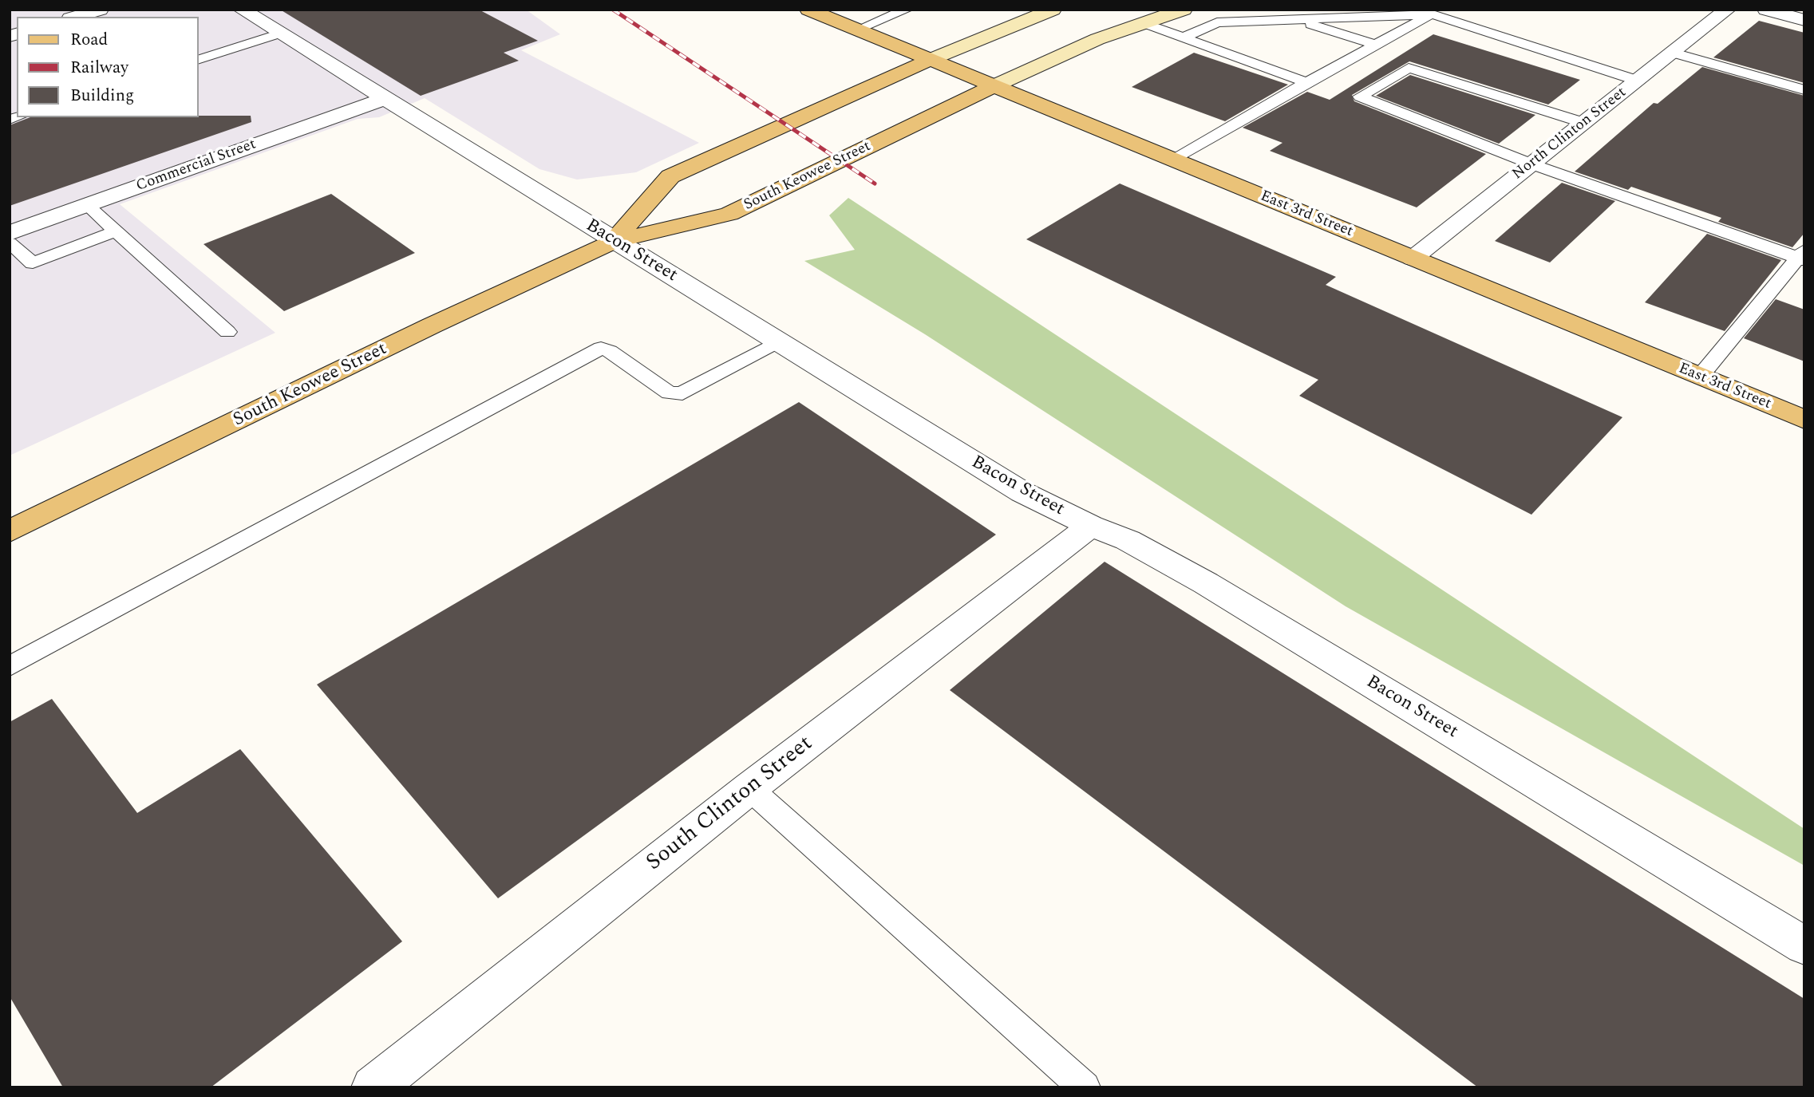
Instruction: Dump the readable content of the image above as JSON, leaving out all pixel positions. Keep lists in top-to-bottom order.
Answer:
{
  "streets": {
    "main road": ["South Keowee Street", "East 3rd Street"],
    "street": [
      "North Clinton Street",
      "Commercial Street",
      "Bacon Street",
      "South Clinton Street"
    ]
  },
  "crossings": [
    ["North Clinton Street", "East 3rd Street"],
    ["Commercial Street", "Bacon Street"],
    ["South Keowee Street", "East 3rd Street"],
    ["South Keowee Street", "Bacon Street"],
    ["Bacon Street", "South Clinton Street"]
  ],
  "legend": ["Road", "Railway", "Building"]
}
